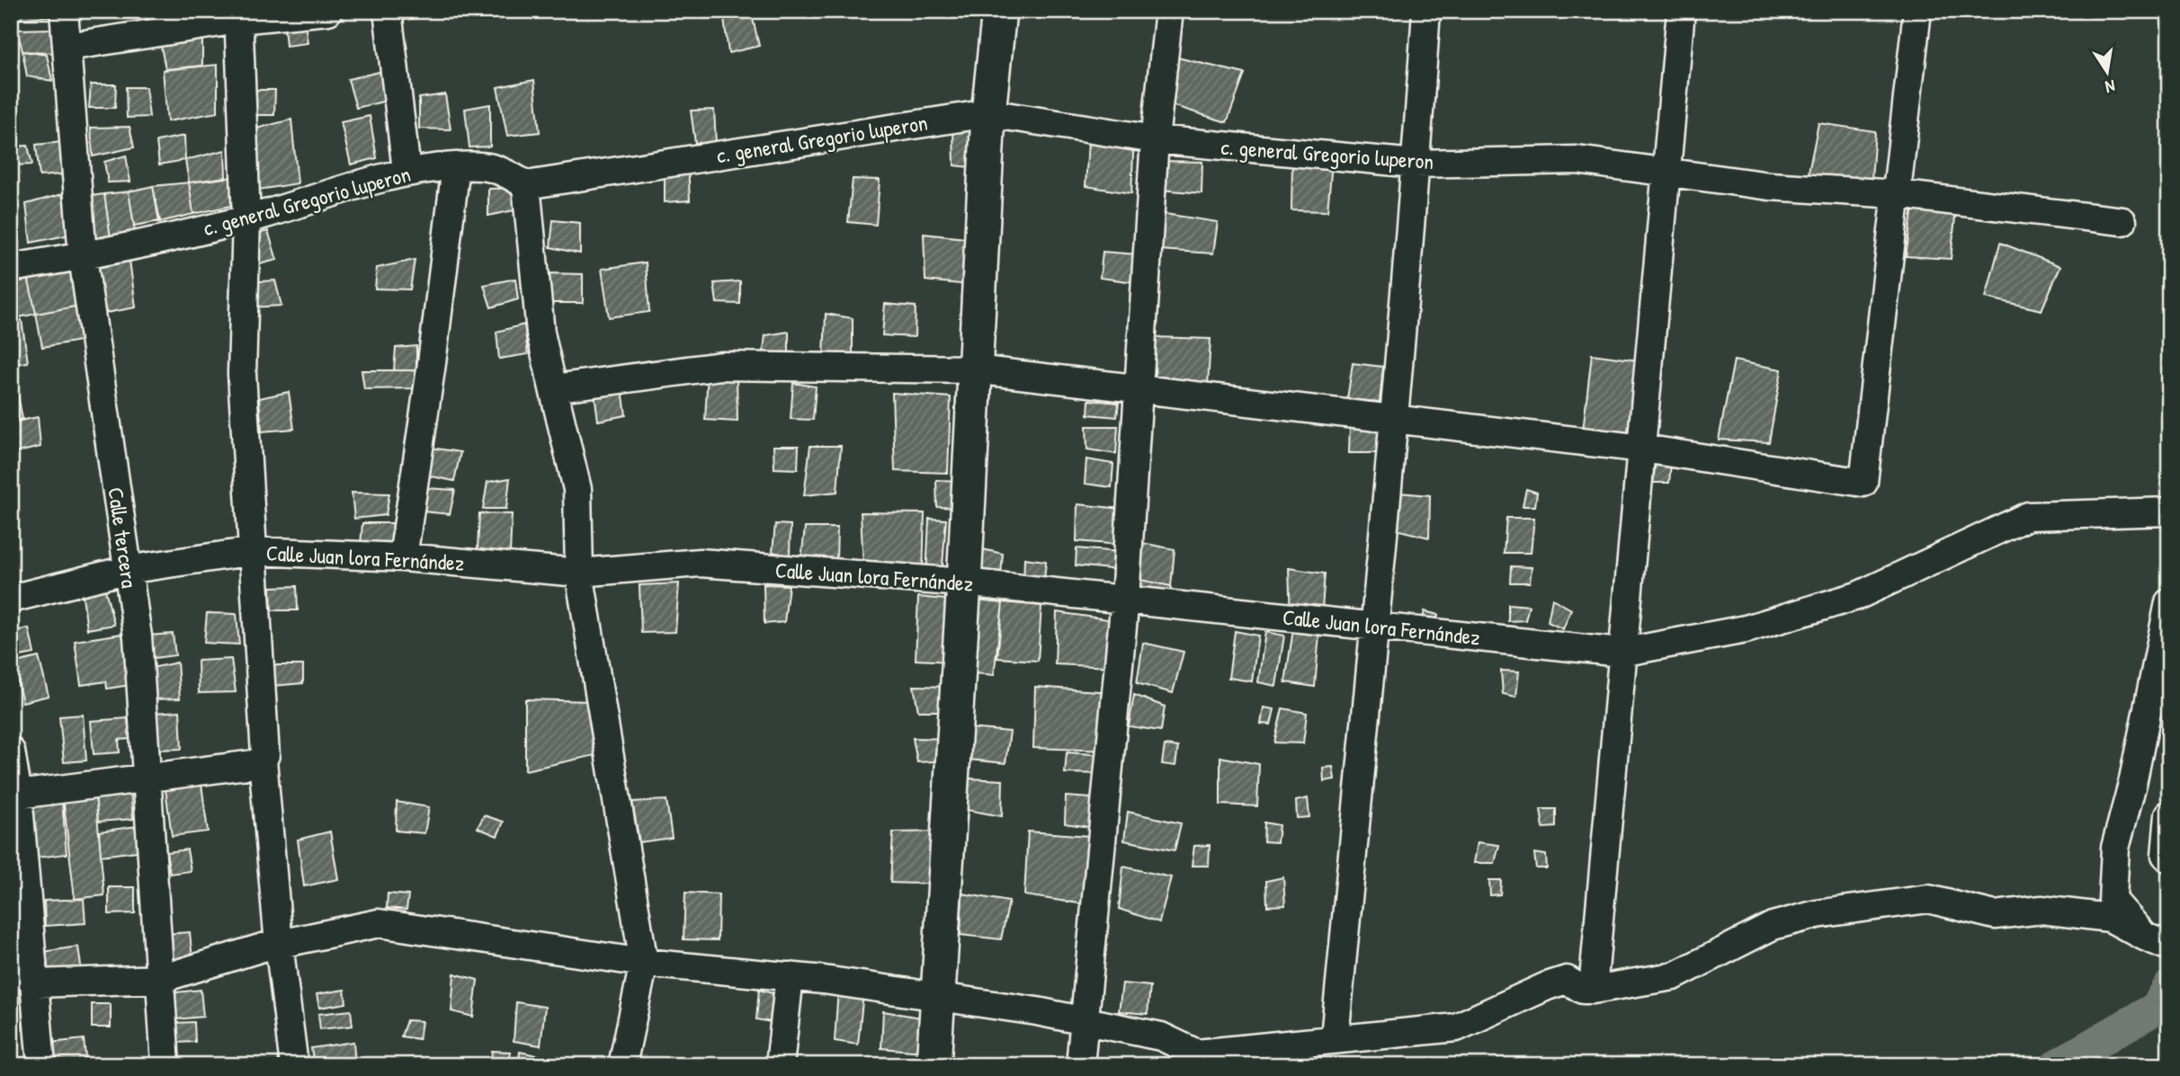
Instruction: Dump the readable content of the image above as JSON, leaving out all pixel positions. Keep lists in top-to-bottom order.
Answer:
{
  "streets": {
    "street": ["c. general Gregorio luperon", "Calle tercera", "Calle Juan lora Fernández"]
  },
  "crossings": [
    ["c. general Gregorio luperon", "Calle tercera"],
    ["Calle tercera", "Calle Juan lora Fernández"]
  ],
  "north": "bottom"
}
